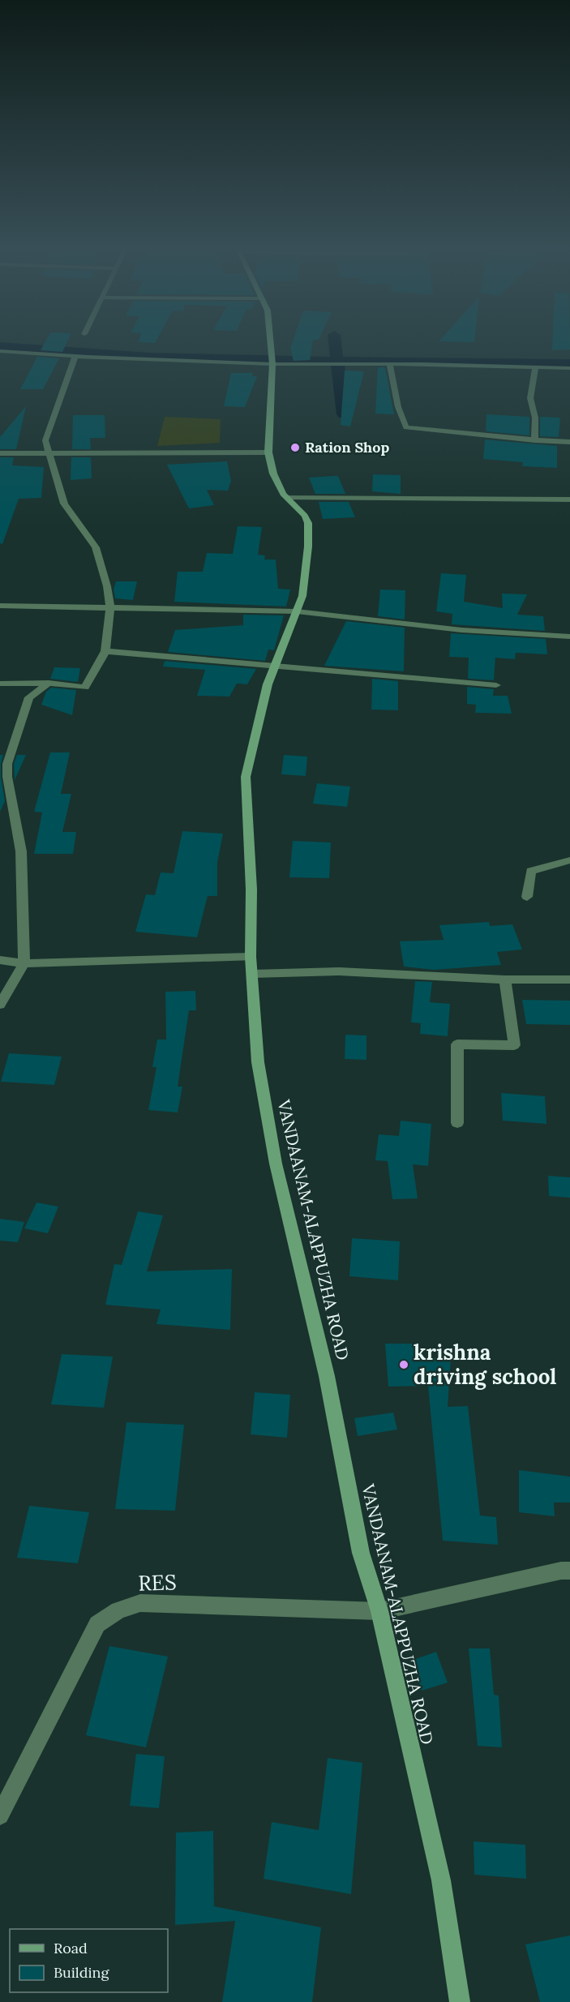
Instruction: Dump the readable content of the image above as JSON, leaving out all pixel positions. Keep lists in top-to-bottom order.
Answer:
{
  "streets": {
    "main road": ["VANDAANAM-ALAPPUZHA ROAD"],
    "street": ["RES"]
  },
  "crossings": [
    ["VANDAANAM-ALAPPUZHA ROAD", "RES"]
  ],
  "places": ["Ration Shop", "krishna driving school"],
  "legend": ["Road", "Building"]
}
